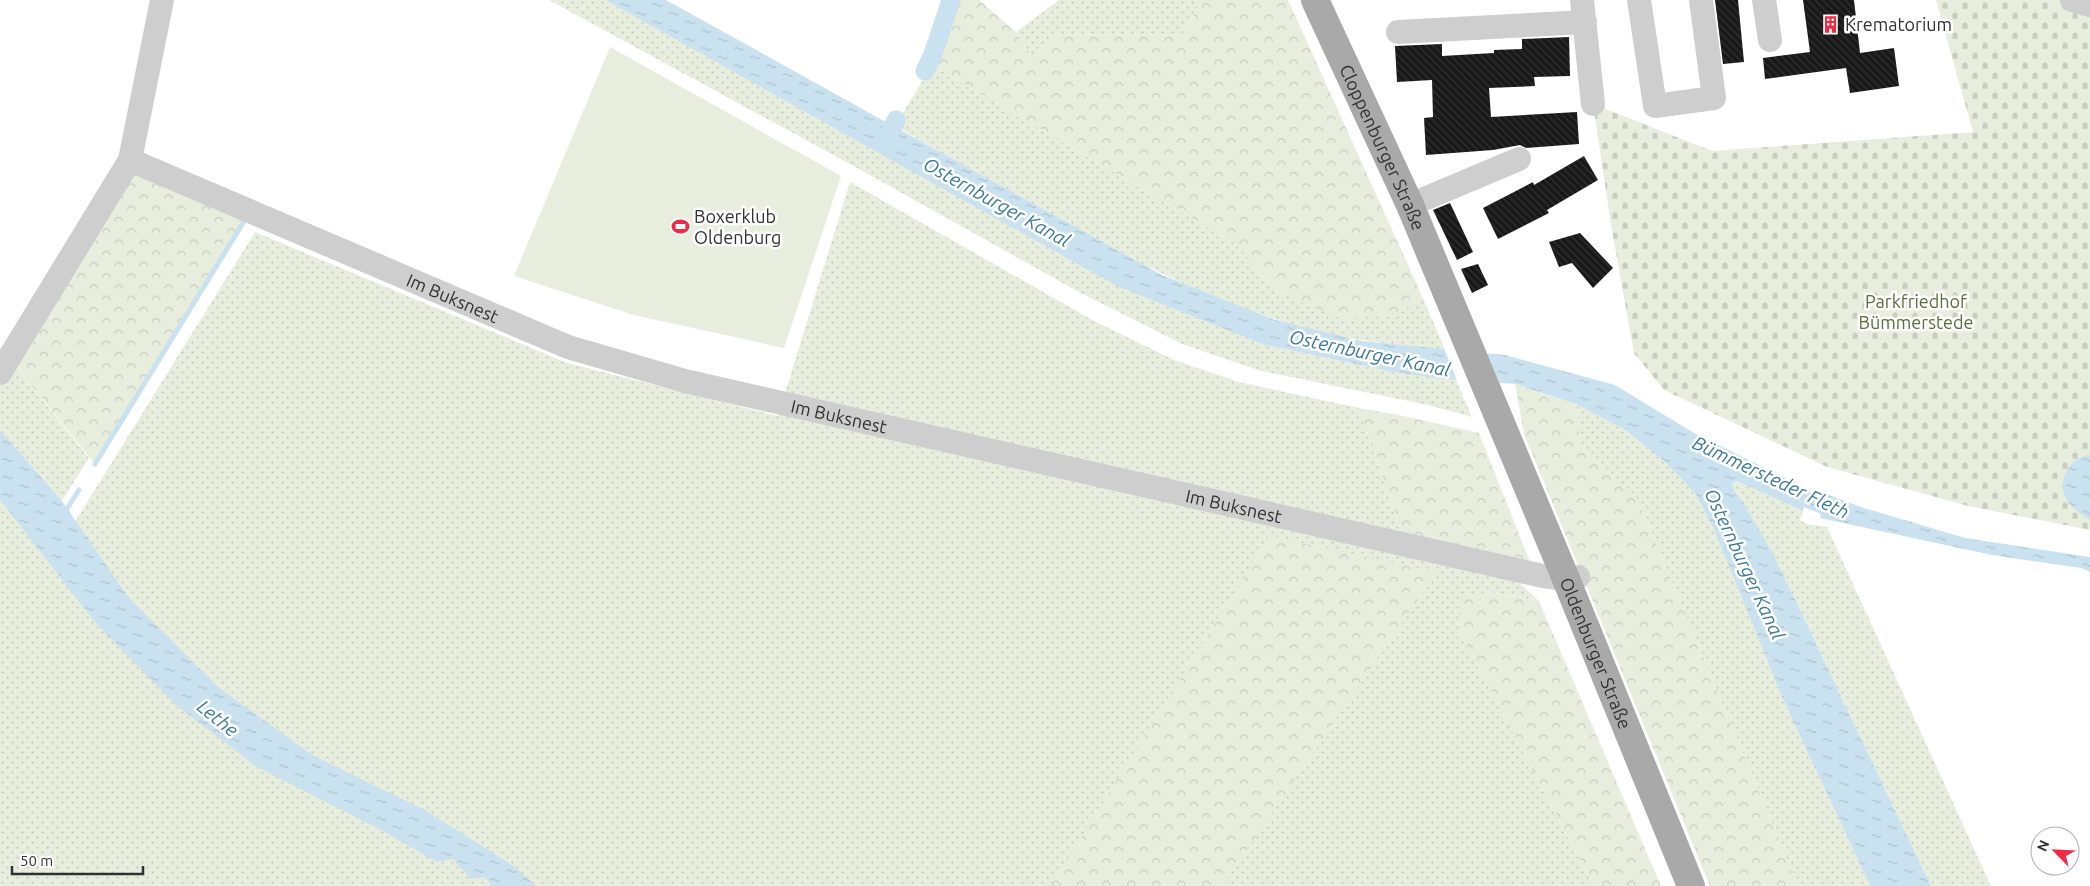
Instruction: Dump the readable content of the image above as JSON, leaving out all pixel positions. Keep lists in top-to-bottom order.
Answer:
{
  "streets": {
    "main road": ["Cloppenburger Straße", "Oldenburger Straße"],
    "street": ["Im Buksnest"]
  },
  "crossings": [
    ["Cloppenburger Straße", "Oldenburger Straße"],
    ["Im Buksnest", "Oldenburger Straße"]
  ],
  "water": ["Osternburger Kanal", "Bümmersteder Fleth", "Lethe"],
  "parks": ["Parkfriedhof Bümmerstede"],
  "places": {
    "building": ["Krematorium"],
    "sports": ["Boxerklub Oldenburg"]
  },
  "scale_bar": "50 m",
  "north": "top left"
}
